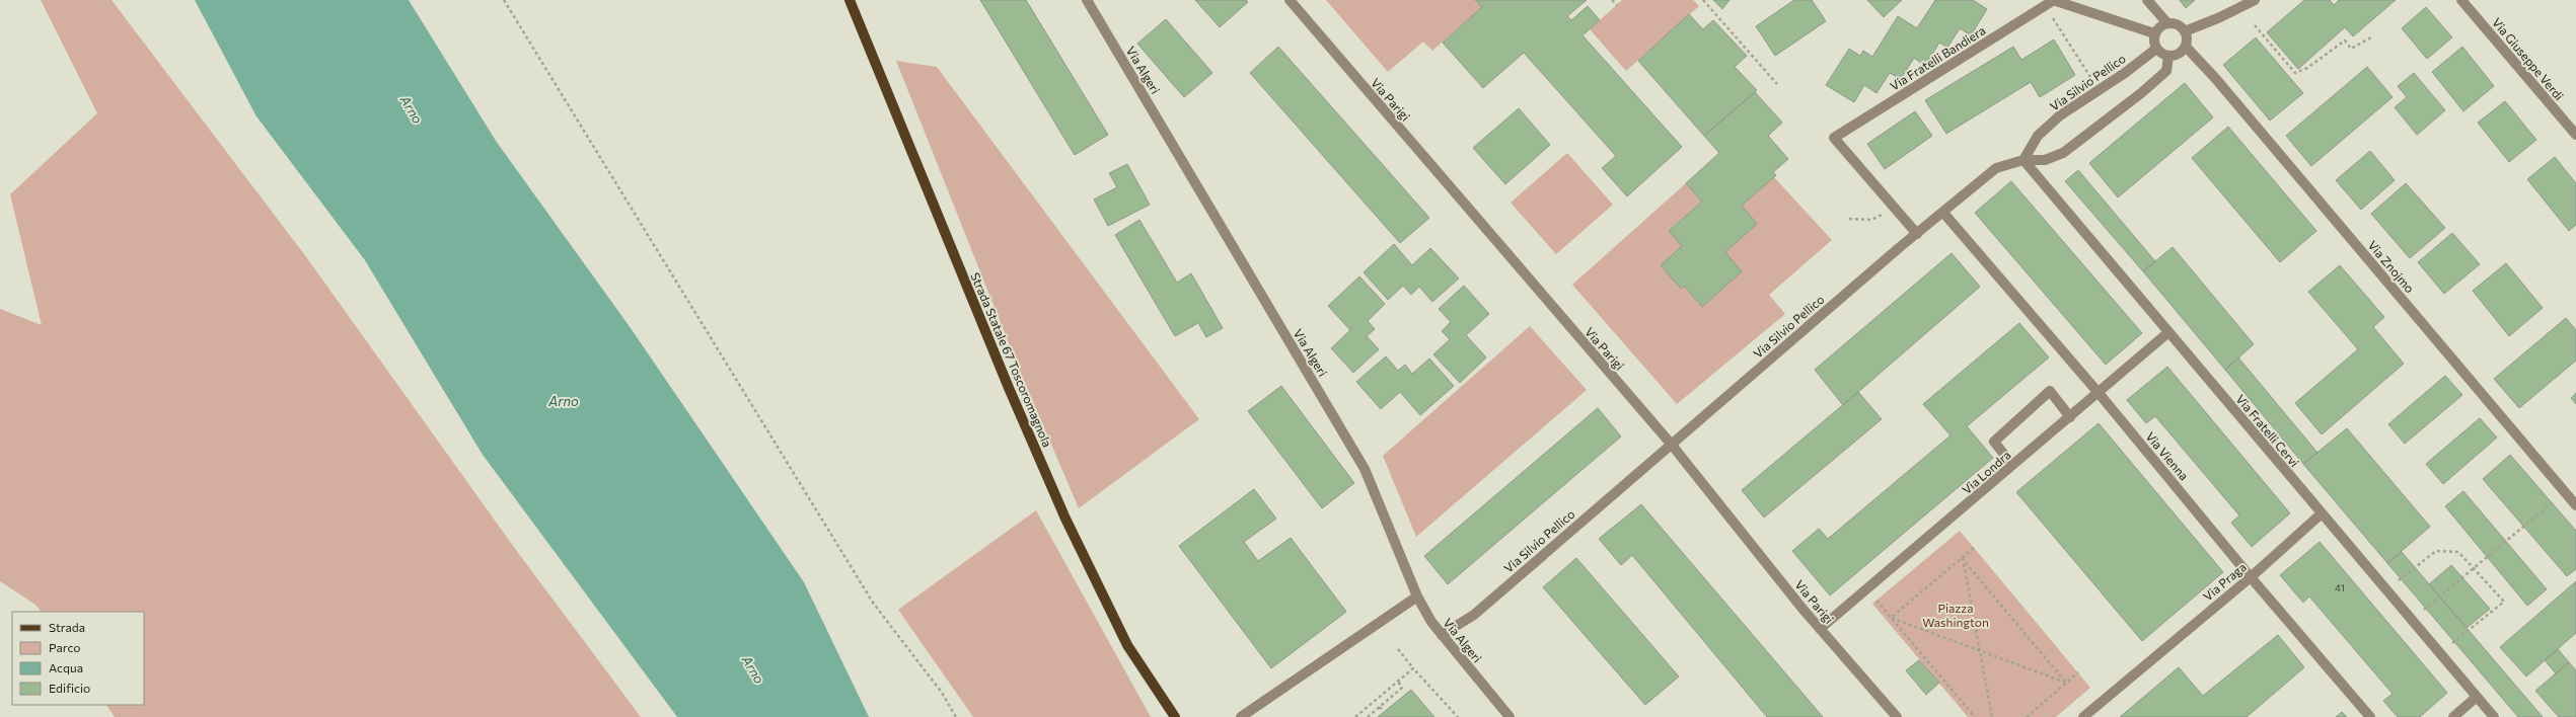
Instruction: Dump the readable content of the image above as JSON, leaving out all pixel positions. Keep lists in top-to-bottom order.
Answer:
{
  "streets": {
    "main road": ["Strada Statale 67 Toscoromagnola"],
    "street": [
      "Via Fratelli Bandiera",
      "Via Giuseppe Verdi",
      "Via Algeri",
      "Via Silvio Pellico",
      "Via Parigi",
      "Via Znojmo",
      "Via Fratelli Cervi",
      "Via Vienna",
      "Via Londra",
      "Via Praga"
    ]
  },
  "crossings": [
    ["Via Fratelli Bandiera", "Via Silvio Pellico"],
    ["Via Algeri", "Via Silvio Pellico"],
    ["Via Silvio Pellico", "Via Parigi"],
    ["Via Silvio Pellico", "Via Znojmo"],
    ["Via Silvio Pellico", "Via Fratelli Cervi"],
    ["Via Silvio Pellico", "Via Vienna"],
    ["Via Parigi", "Via Londra"],
    ["Via Fratelli Cervi", "Via Londra"],
    ["Via Fratelli Cervi", "Via Praga"],
    ["Via Vienna", "Via Londra"],
    ["Via Vienna", "Via Praga"]
  ],
  "water": ["Arno"],
  "parks": ["Piazza Washington"],
  "house_numbers": ["41"],
  "legend": [
    "Strada",
    "Parco",
    "Acqua",
    "Edificio"
  ]
}
